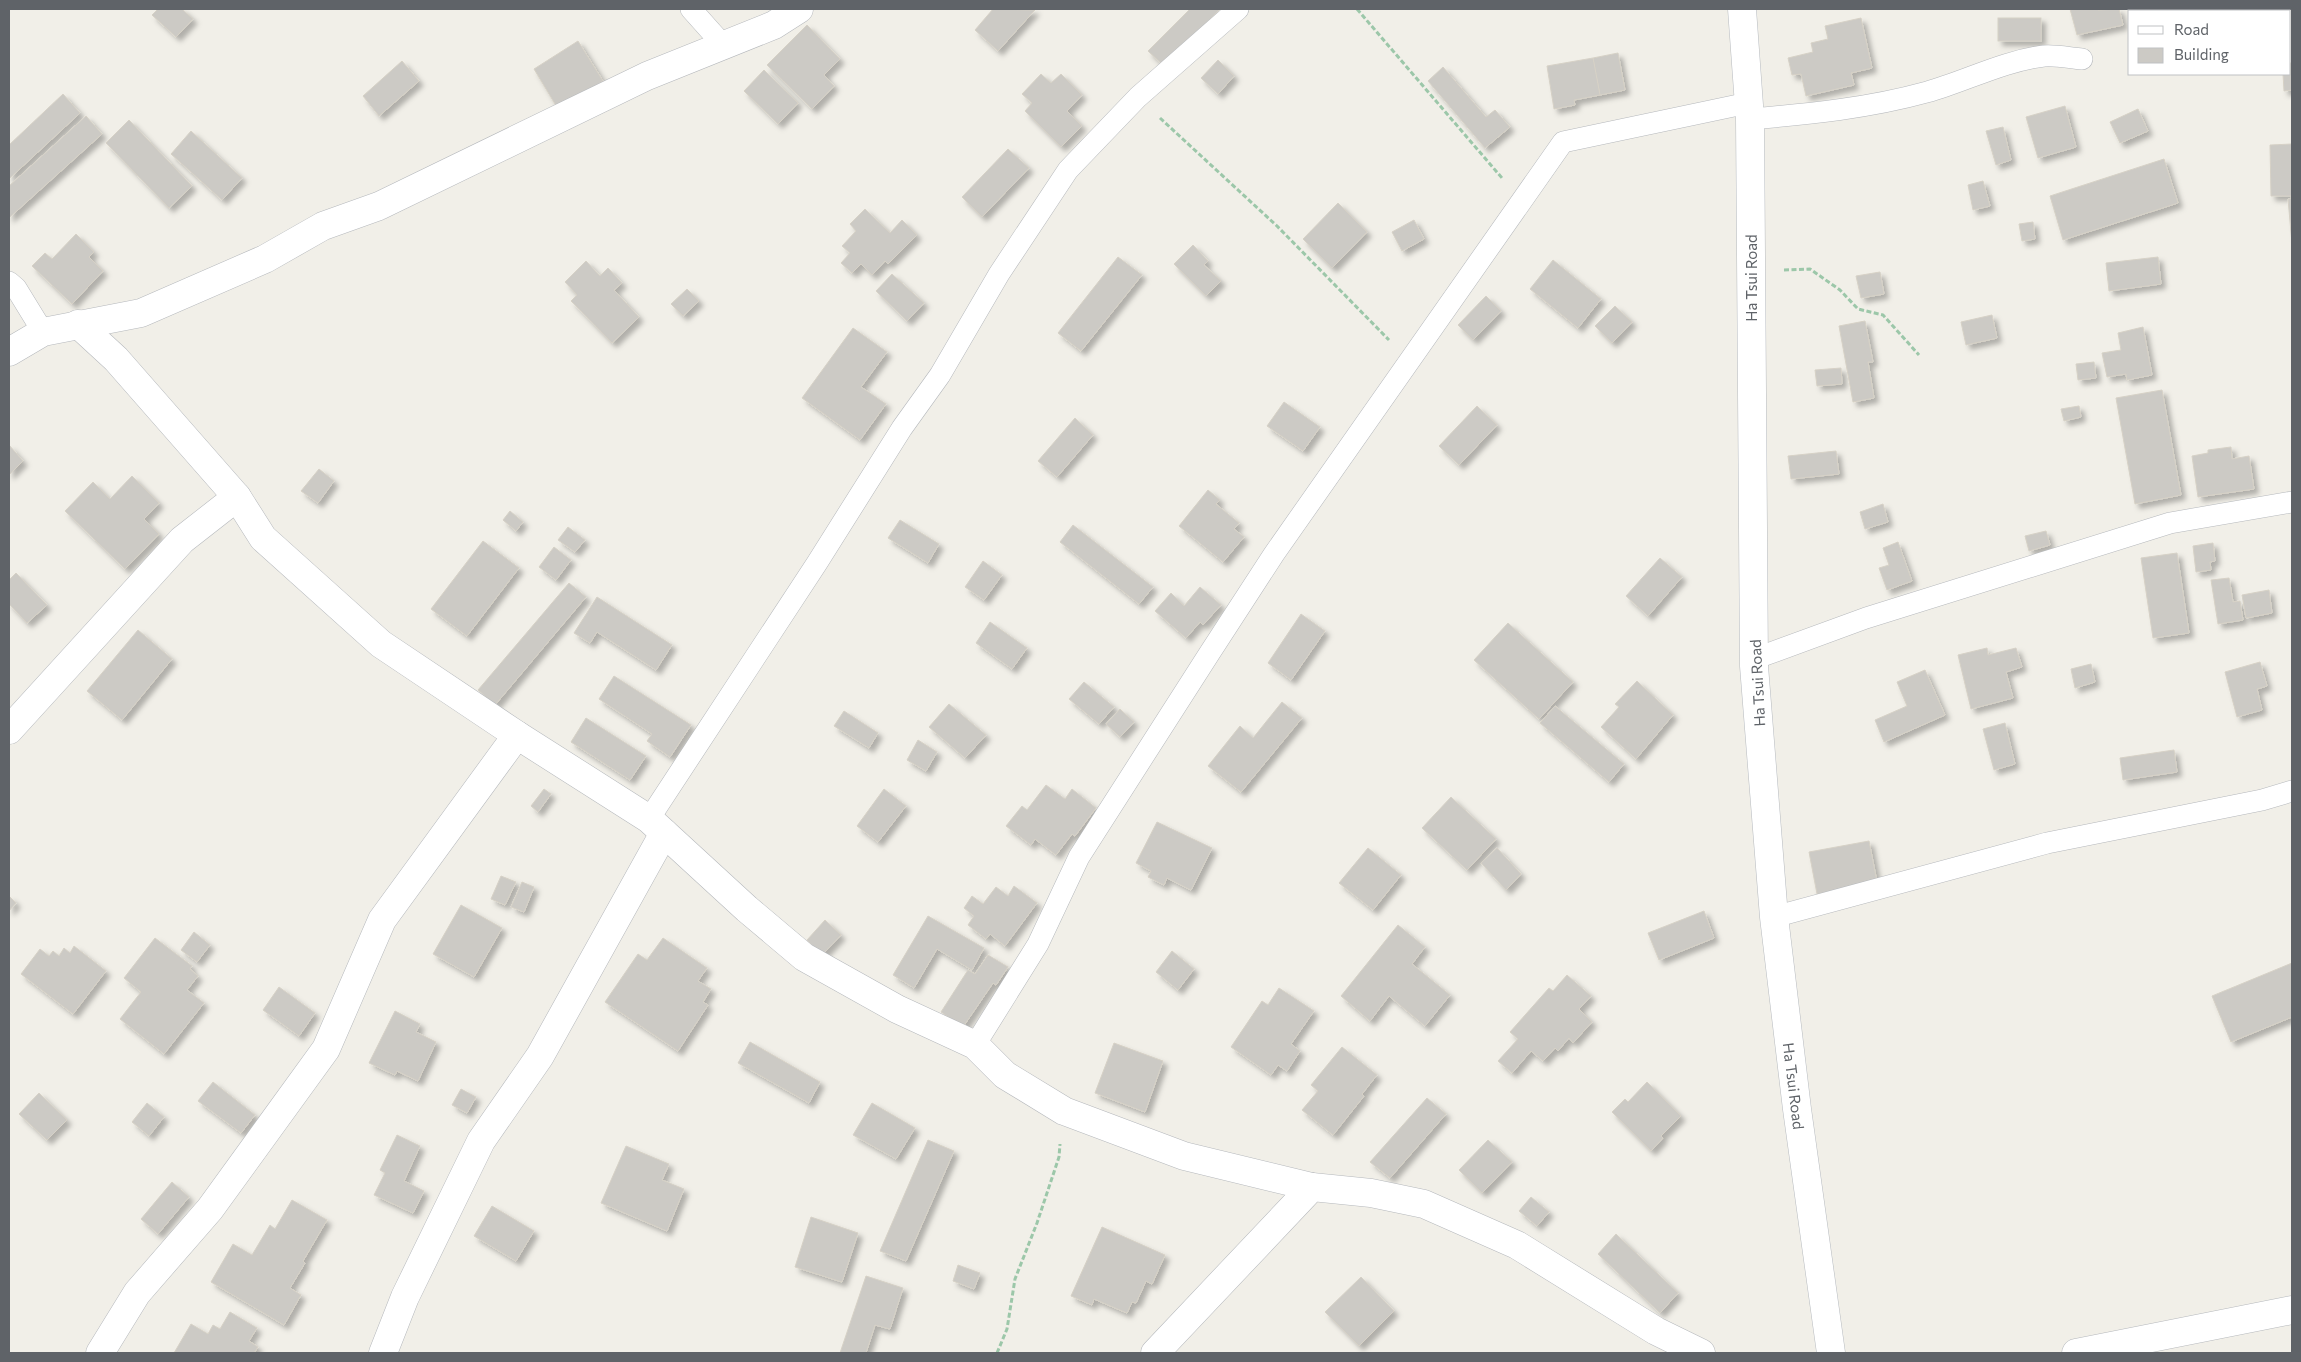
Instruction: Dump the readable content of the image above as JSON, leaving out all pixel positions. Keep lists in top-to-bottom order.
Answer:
{
  "streets": {
    "street": ["Ha Tsui Road"]
  },
  "legend": ["Road", "Building"]
}
